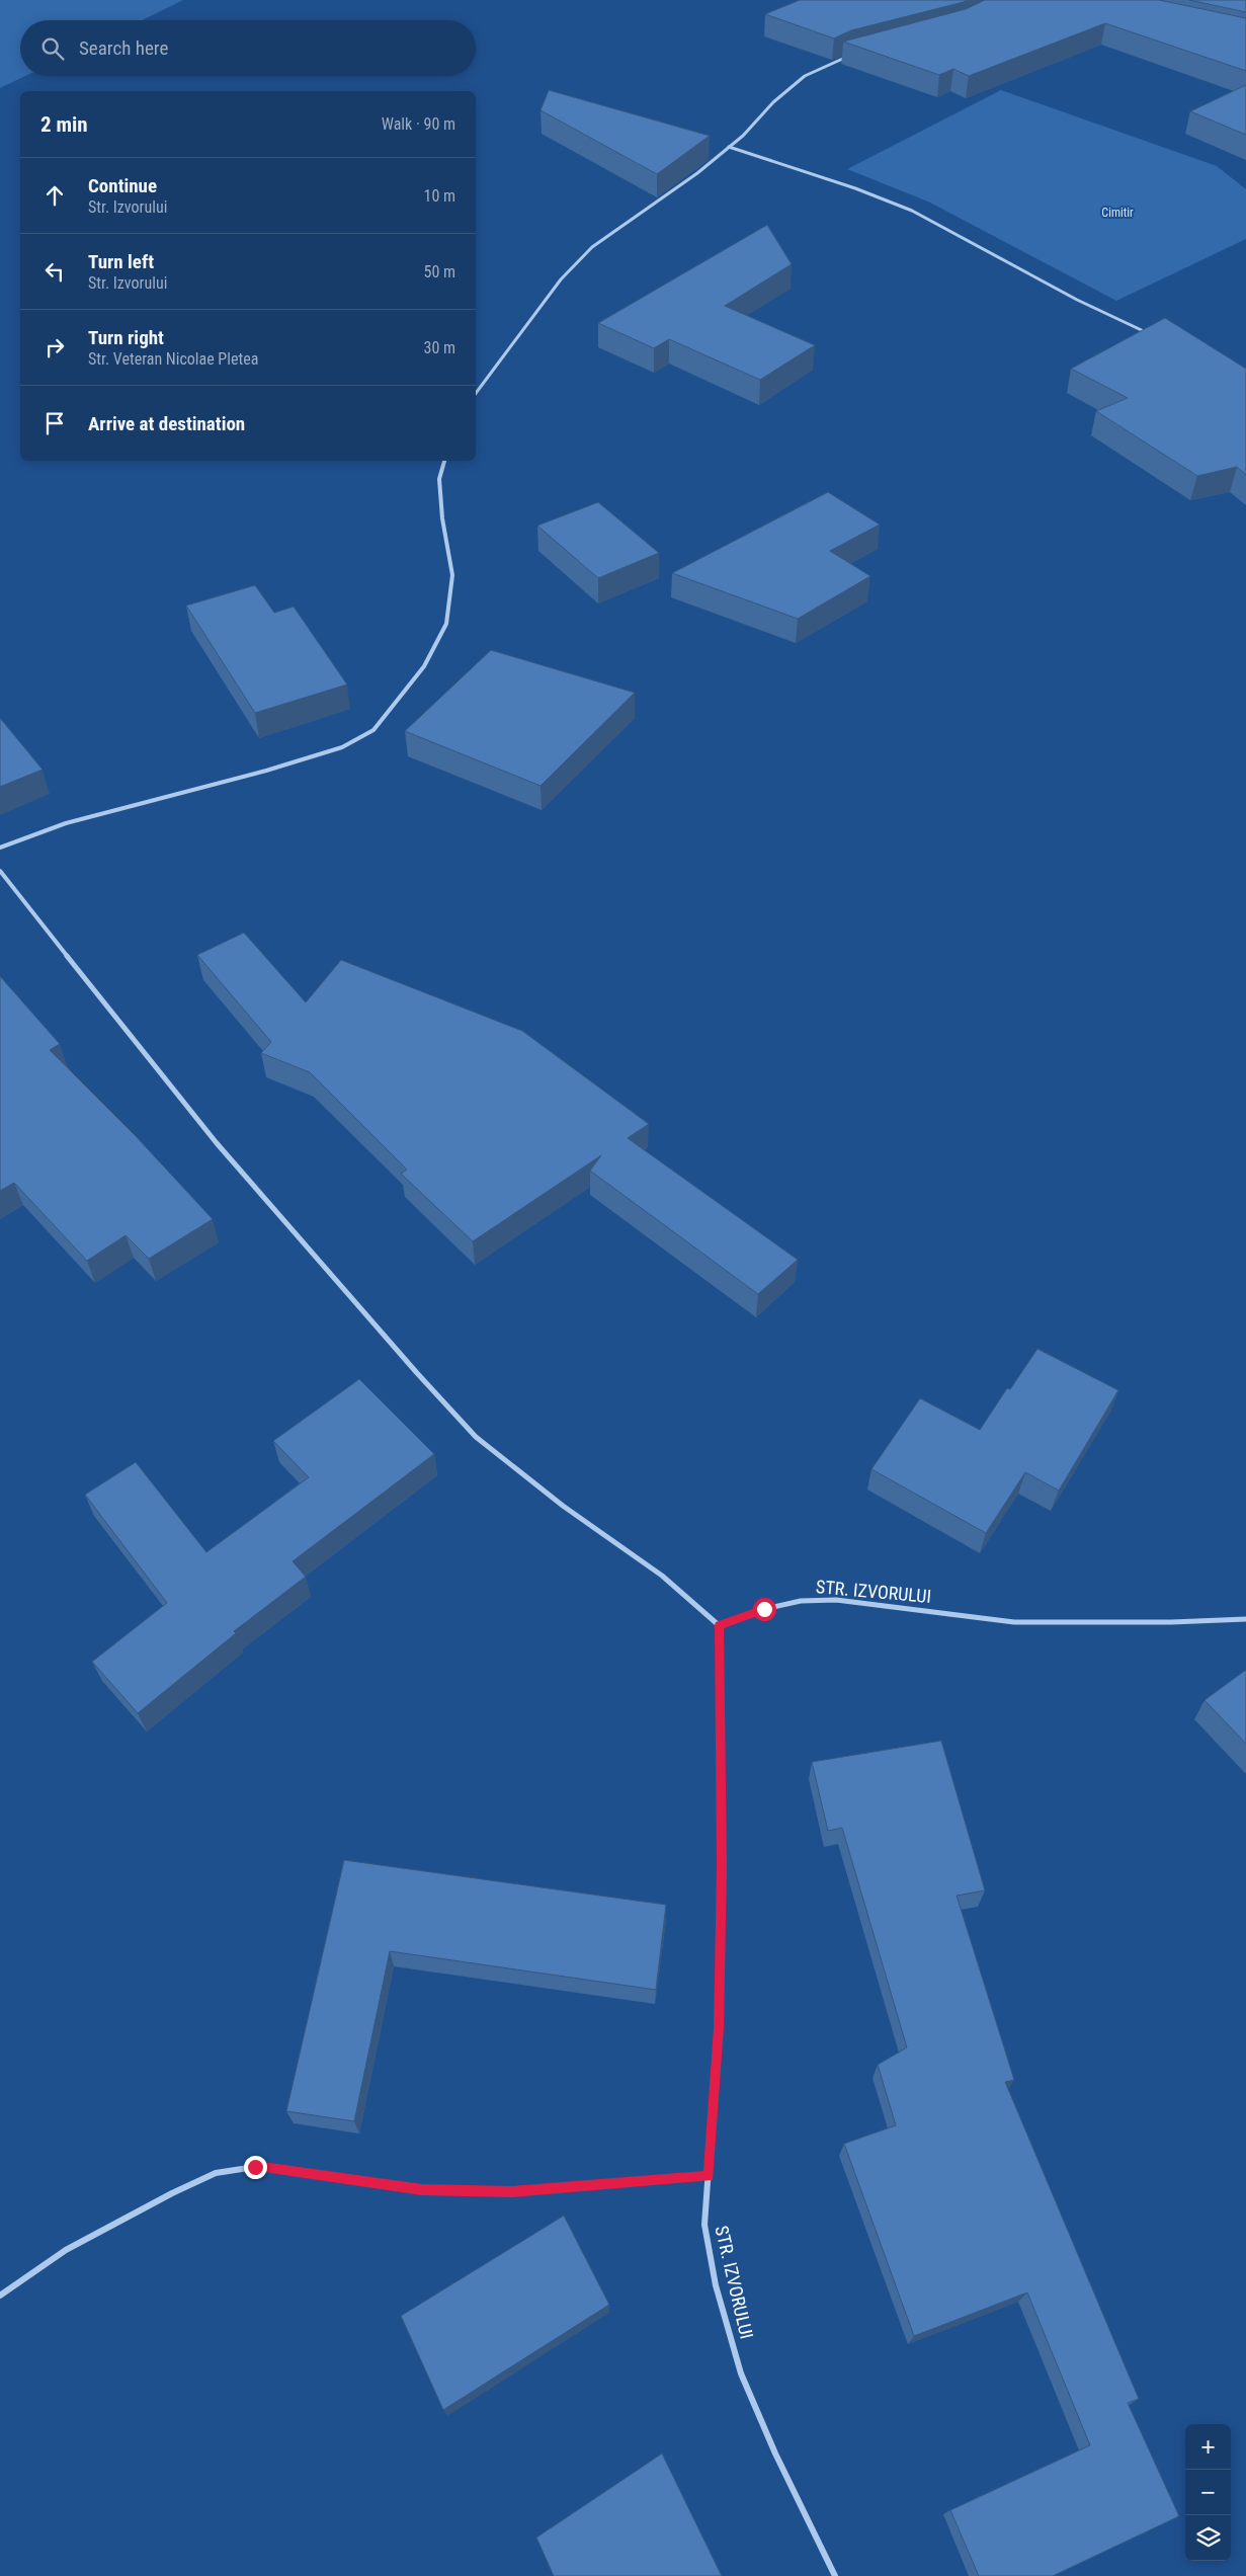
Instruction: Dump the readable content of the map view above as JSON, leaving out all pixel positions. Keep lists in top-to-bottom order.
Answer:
{
  "streets": {
    "street": ["STR. IZVORULUI"]
  },
  "parks": ["Cimitir"],
  "page": {
    "search": "Search here",
    "heading": ["2 min", "Walk · 90 m"],
    "list": [
      ["Continue", "Str. Izvorului", "10 m"],
      ["Turn left", "Str. Izvorului", "50 m"],
      ["Turn right", "Str. Veteran Nicolae Pletea", "30 m"],
      "Arrive at destination"
    ],
    "map_buttons": ["+", "−"]
  }
}
